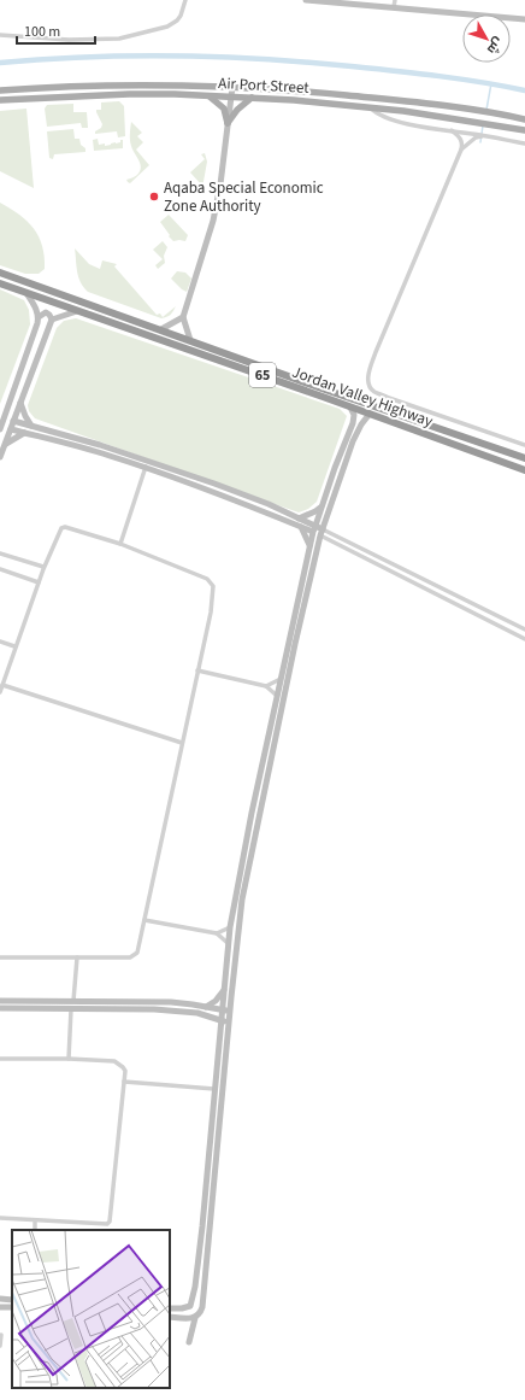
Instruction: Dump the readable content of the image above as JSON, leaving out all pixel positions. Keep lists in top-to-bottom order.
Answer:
{
  "streets": {
    "highway": ["65", "Jordan Valley Highway"],
    "main road": ["Air Port Street"]
  },
  "places": ["Aqaba Special Economic Zone Authority"],
  "scale_bar": "100 m",
  "north": "bottom right"
}
